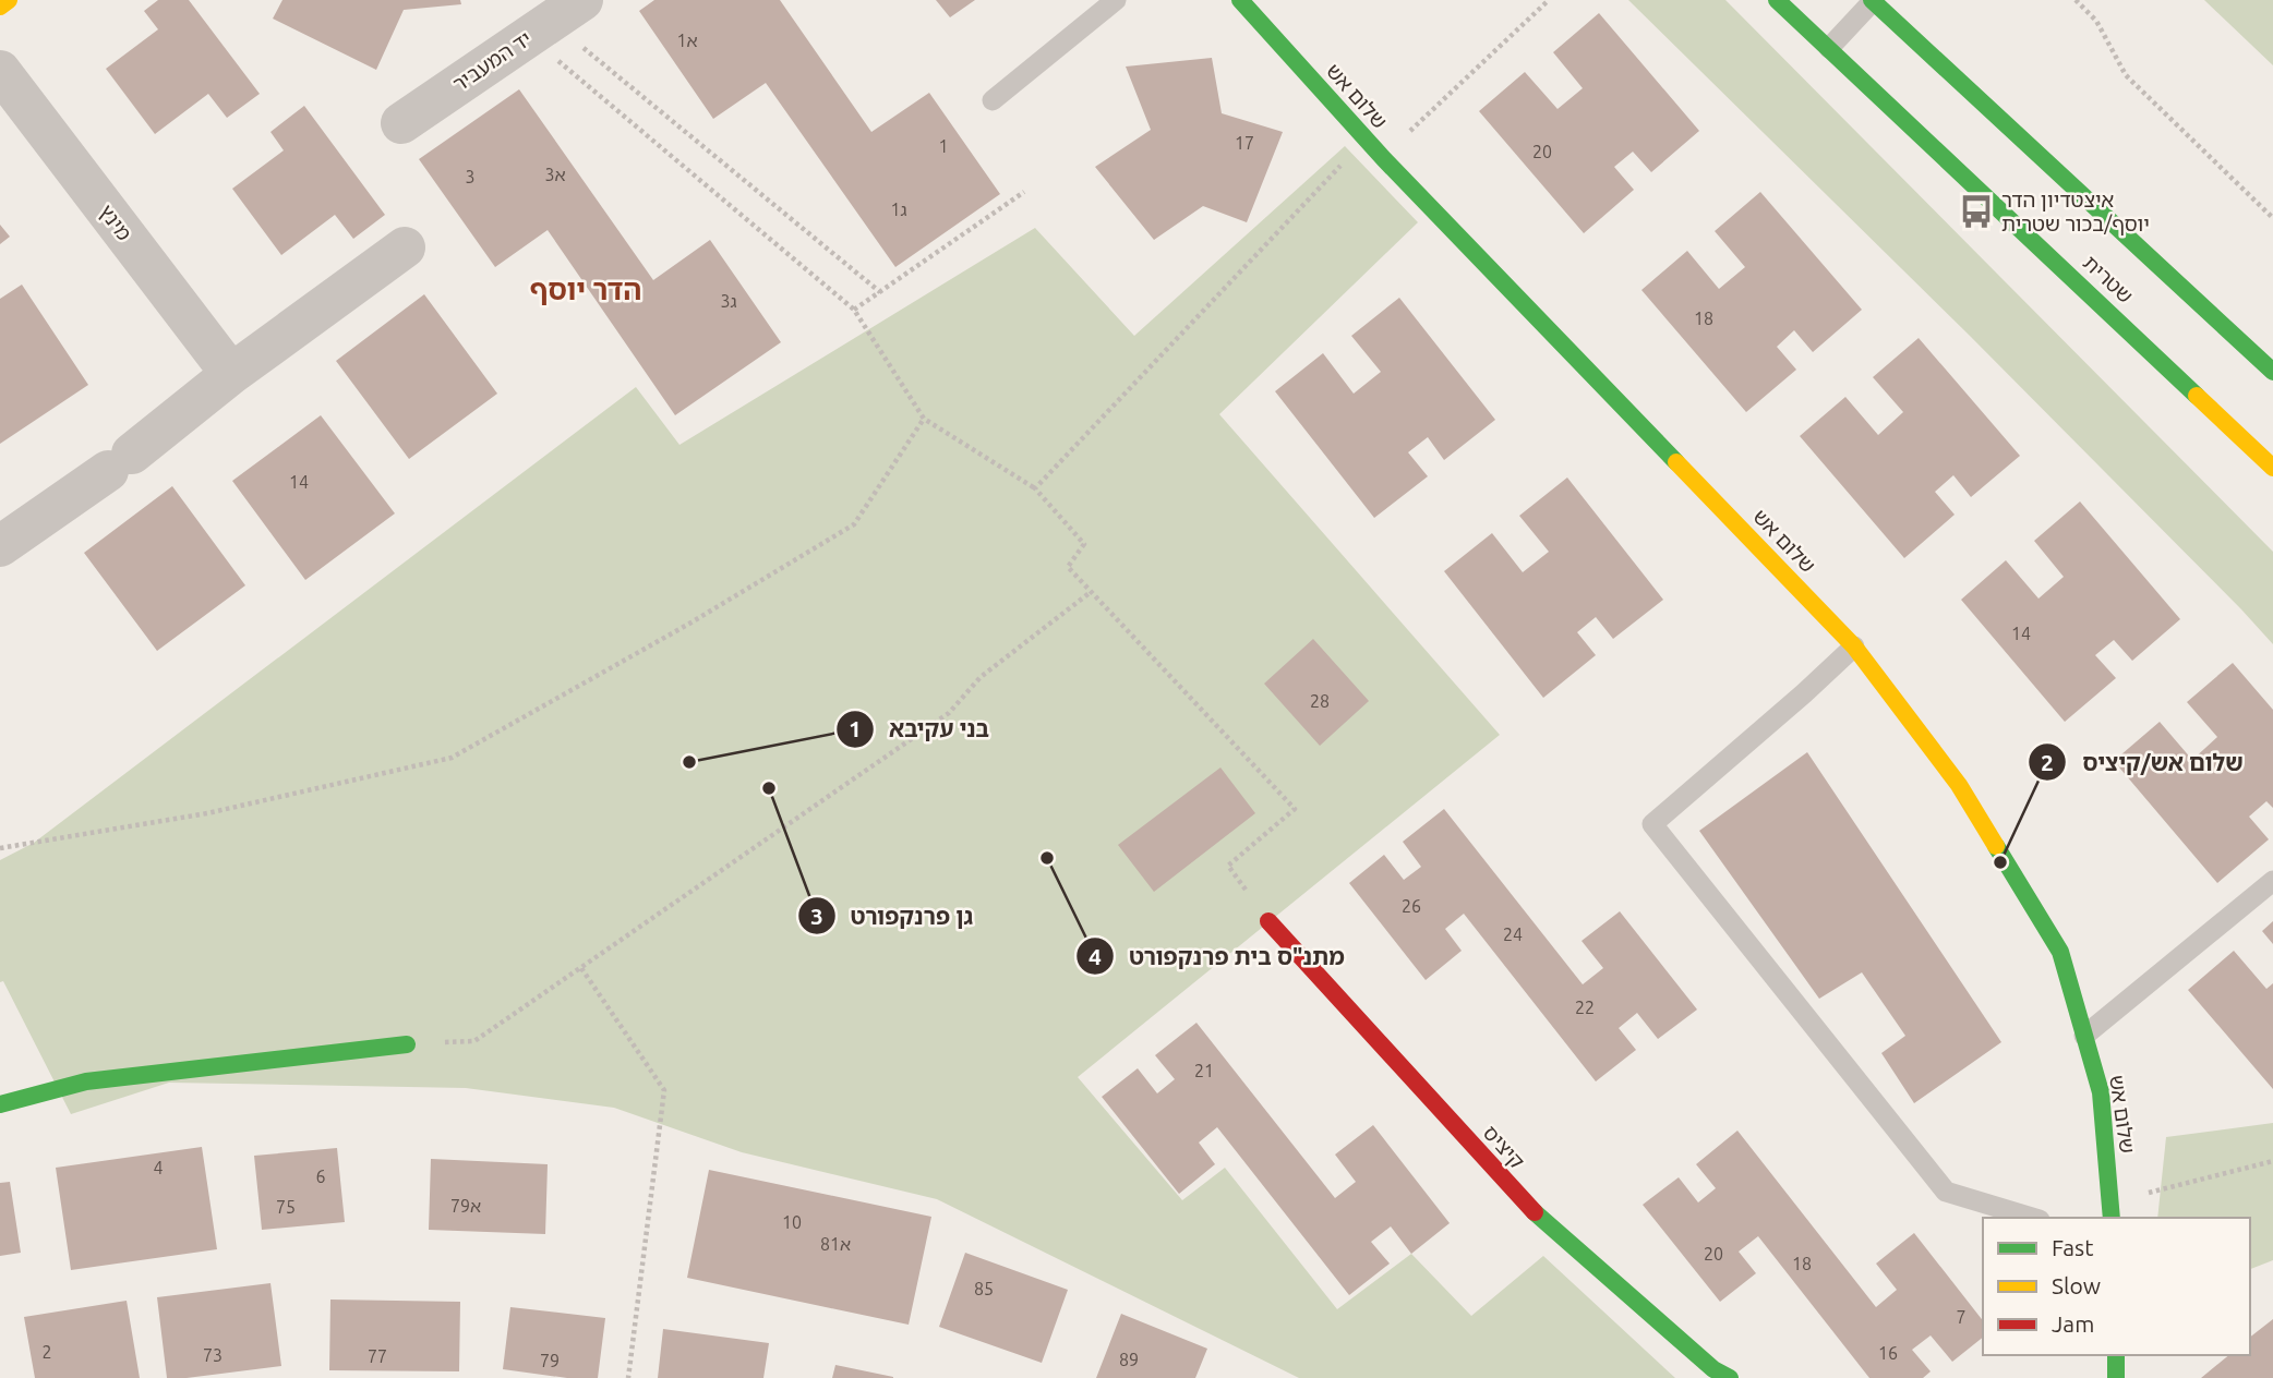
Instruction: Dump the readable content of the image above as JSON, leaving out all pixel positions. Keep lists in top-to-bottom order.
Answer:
{
  "streets": {
    "street": [
      "יד המעביר",
      "שלום אש",
      "מינץ",
      "שטרית",
      "קיציס"
    ]
  },
  "districts": ["הדר יוסף"],
  "places": {
    "bus stop": ["איצטדיון הדר יוסף/בכור שטרית"],
    "other": [
      "בני עקיבא",
      "גן פרנקפורט",
      "מתנ\"ס בית פרנקפורט",
      "שלום אש/קיציס"
    ]
  },
  "house_numbers": [
    "1א",
    "17",
    "1",
    "20",
    "3א",
    "3",
    "1ג",
    "3ג",
    "18",
    "14",
    "14",
    "28",
    "26",
    "24",
    "22",
    "21",
    "4",
    "6",
    "79א",
    "75",
    "10",
    "81א",
    "20",
    "18",
    "85",
    "7",
    "2",
    "16",
    "73",
    "77",
    "89",
    "79"
  ],
  "legend": ["Fast", "Slow", "Jam"]
}
